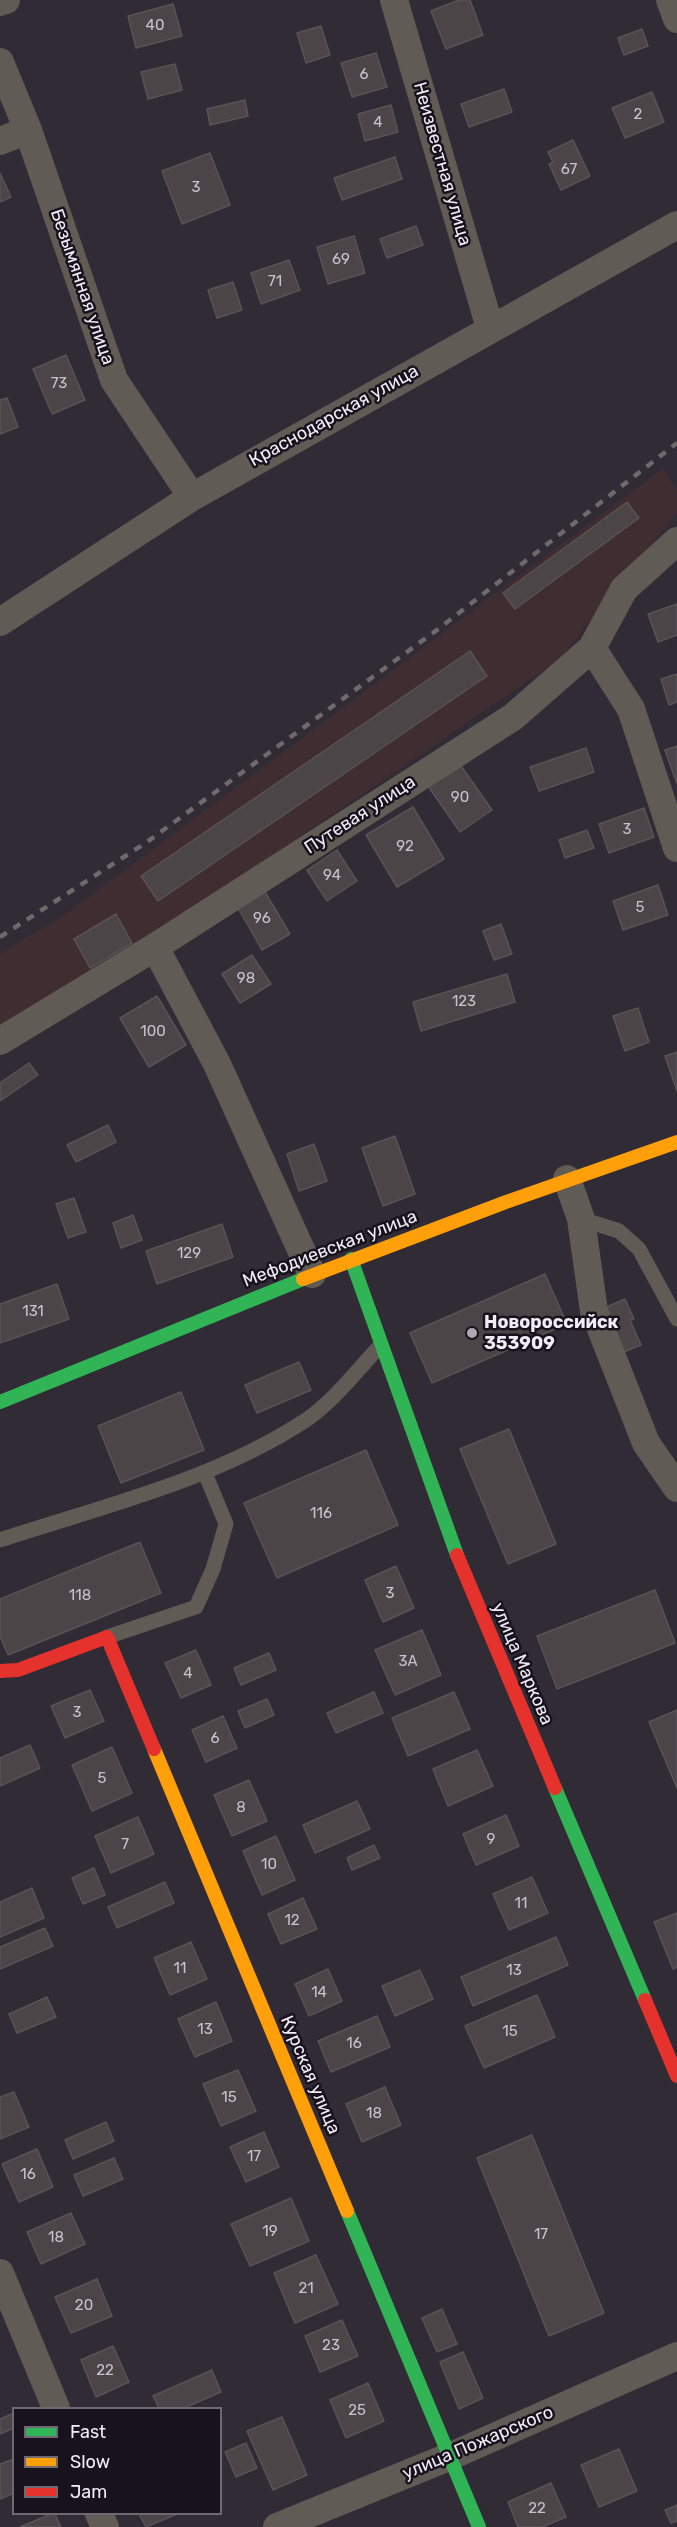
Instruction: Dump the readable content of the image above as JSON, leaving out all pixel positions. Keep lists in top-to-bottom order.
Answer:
{
  "streets": {
    "street": [
      "Неизвестная улица",
      "Безымянная улица",
      "Краснодарская улица",
      "Путевая улица",
      "Мефодиевская улица",
      "улица Маркова",
      "Курская улица",
      "улица Пожарского"
    ]
  },
  "crossings": [
    ["Неизвестная улица", "Краснодарская улица"],
    ["Безымянная улица", "Краснодарская улица"],
    ["Мефодиевская улица", "улица Маркова"],
    ["Курская улица", "улица Пожарского"]
  ],
  "places": ["Новороссийск 353909"],
  "house_numbers": [
    "40",
    "6",
    "2",
    "4",
    "67",
    "3",
    "69",
    "71",
    "73",
    "90",
    "3",
    "92",
    "94",
    "5",
    "96",
    "98",
    "123",
    "100",
    "129",
    "131",
    "116",
    "3",
    "118",
    "3А",
    "4",
    "3",
    "6",
    "5",
    "8",
    "9",
    "7",
    "10",
    "11",
    "12",
    "11",
    "13",
    "14",
    "13",
    "15",
    "16",
    "15",
    "18",
    "17",
    "16",
    "19",
    "17",
    "18",
    "21",
    "20",
    "23",
    "22",
    "25",
    "22"
  ],
  "legend": ["Fast", "Slow", "Jam"]
}
